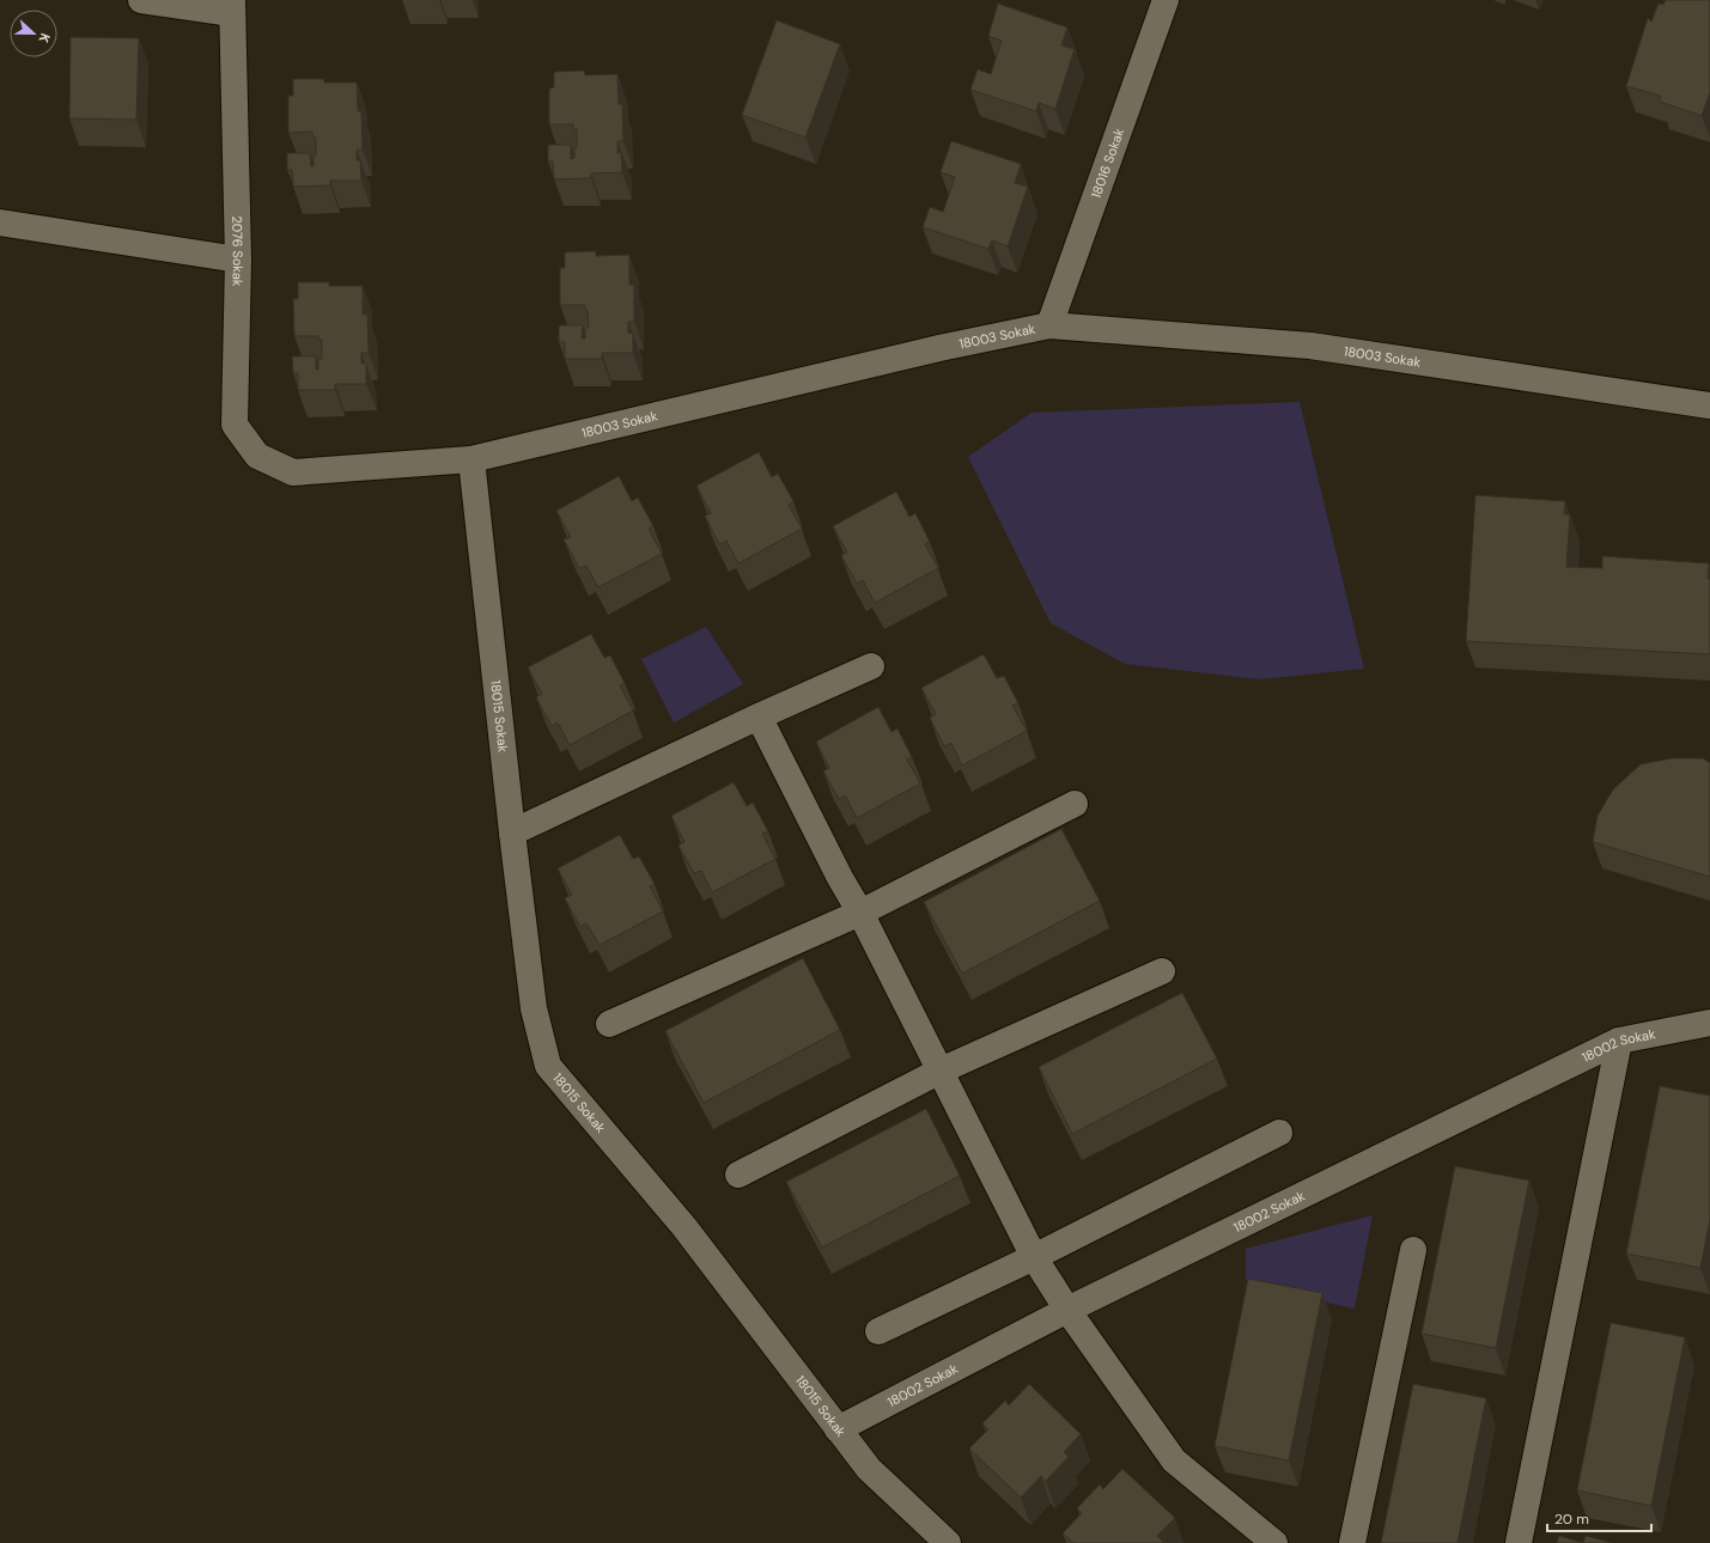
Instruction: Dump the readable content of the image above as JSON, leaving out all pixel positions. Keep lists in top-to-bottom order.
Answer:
{
  "streets": {
    "street": [
      "18016 Sokak",
      "2076 Sokak",
      "18003 Sokak",
      "18015 Sokak",
      "18002 Sokak"
    ]
  },
  "crossings": [
    ["18016 Sokak", "18003 Sokak"],
    ["2076 Sokak", "18003 Sokak"],
    ["18003 Sokak", "18015 Sokak"],
    ["18015 Sokak", "18002 Sokak"]
  ],
  "scale_bar": "20 m",
  "north": "right"
}
